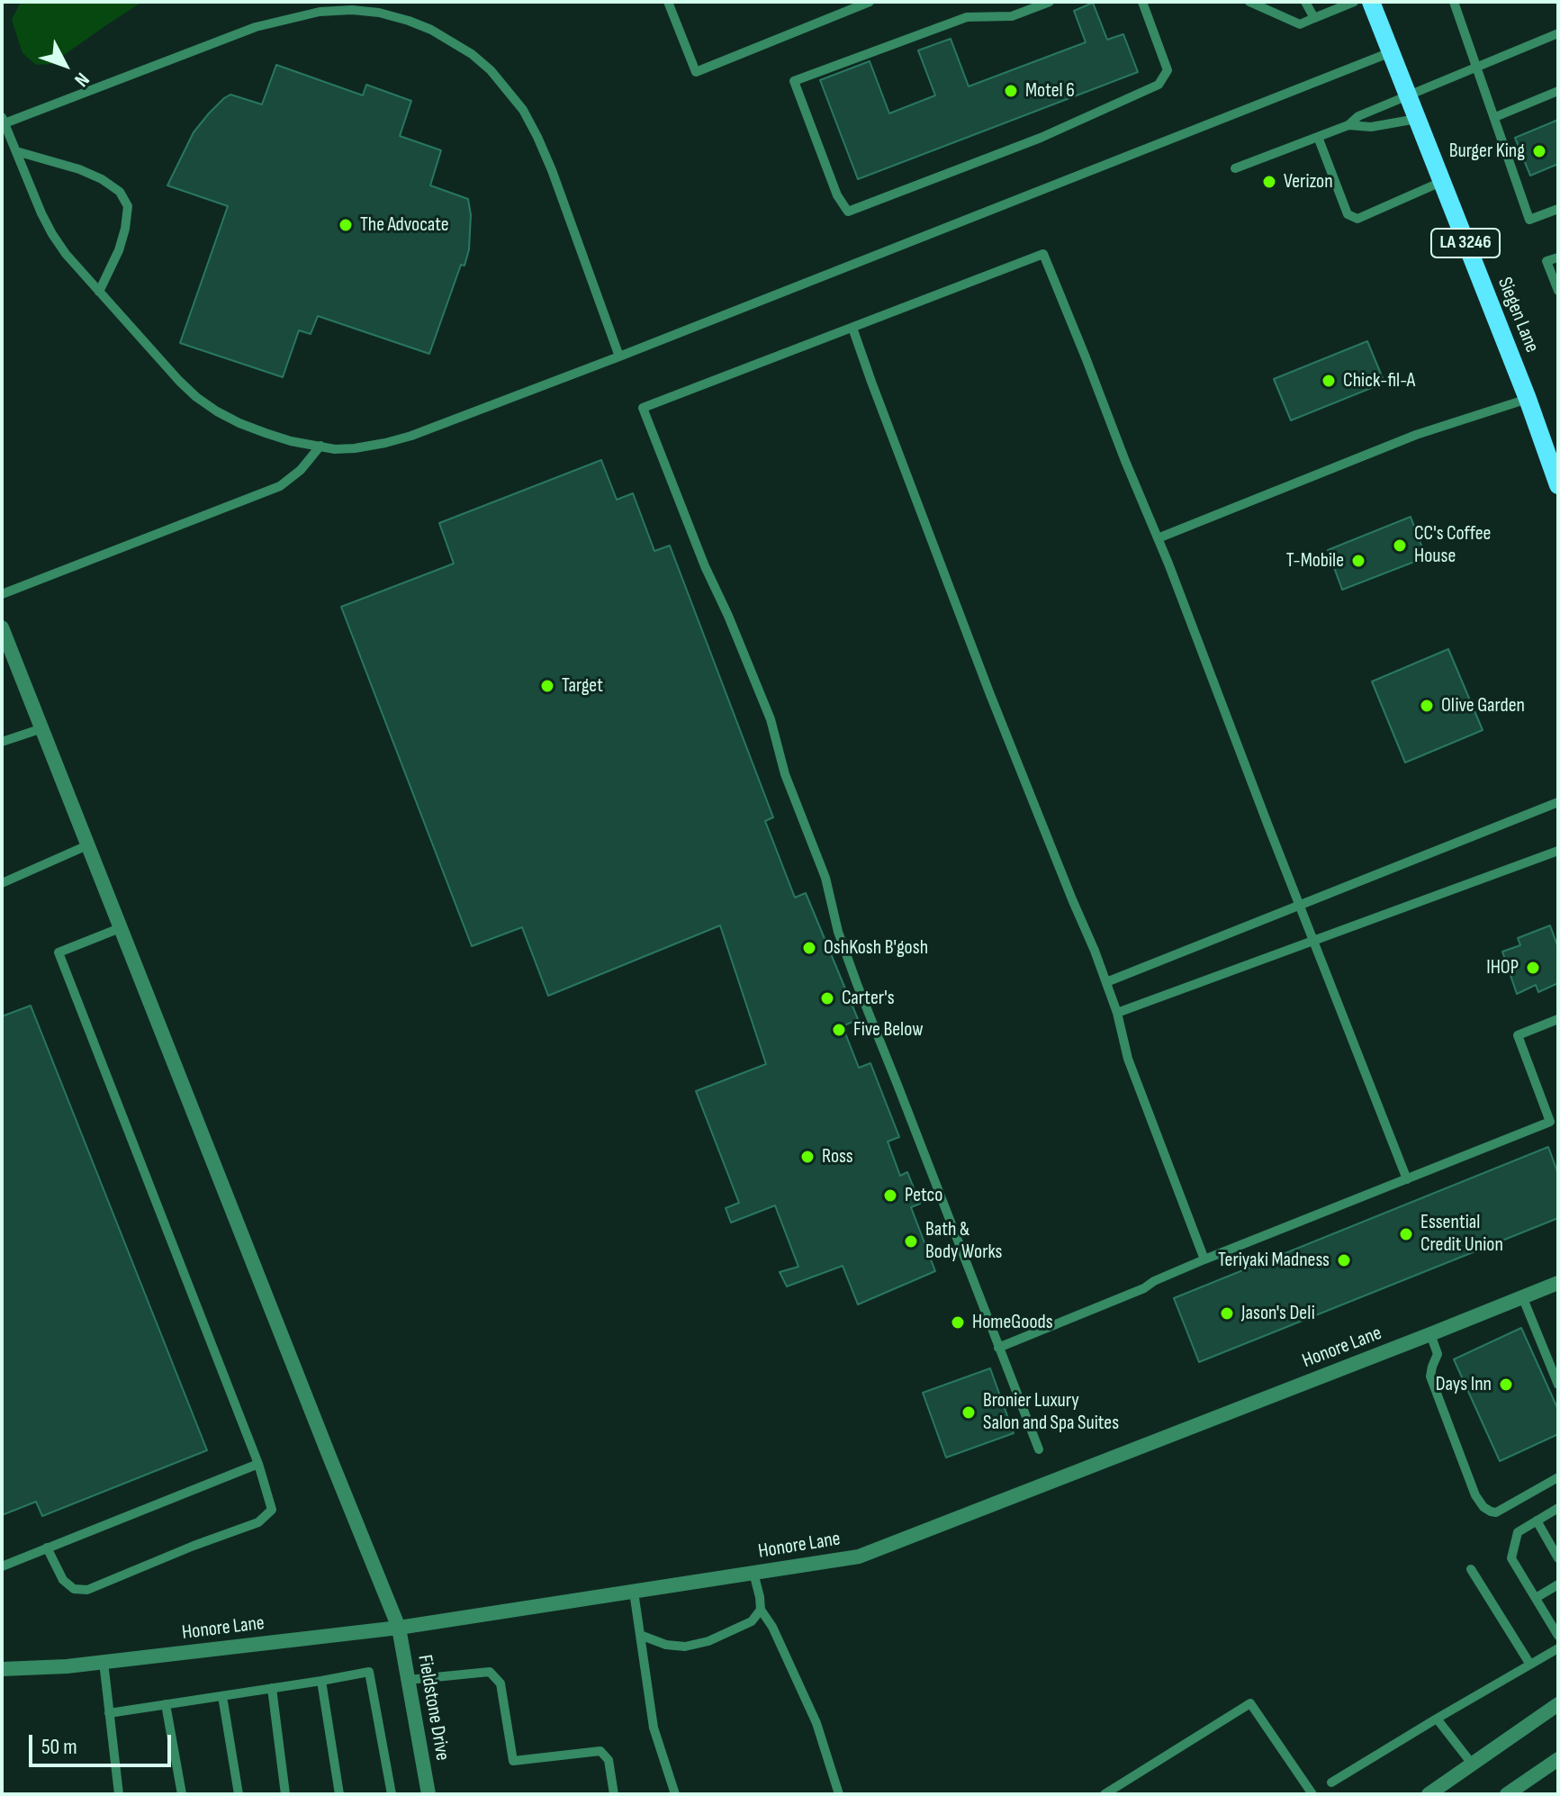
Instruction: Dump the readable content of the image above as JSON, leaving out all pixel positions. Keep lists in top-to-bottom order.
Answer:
{
  "streets": {
    "main road": ["LA 3246", "Siegen Lane"],
    "street": ["Honore Lane", "Fieldstone Drive"]
  },
  "crossings": [
    ["Honore Lane", "Fieldstone Drive"]
  ],
  "places": [
    "Motel 6",
    "Burger King",
    "Verizon",
    "The Advocate",
    "Chick-fil-A",
    "CC's Coffee House",
    "T-Mobile",
    "Target",
    "Olive Garden",
    "OshKosh B'gosh",
    "IHOP",
    "Carter's",
    "Five Below",
    "Ross",
    "Petco",
    "Essential Credit Union",
    "Bath & Body Works",
    "Teriyaki Madness",
    "Jason's Deli",
    "HomeGoods",
    "Days Inn",
    "Bronier Luxury Salon and Spa Suites"
  ],
  "scale_bar": "50 m",
  "north": "bottom right"
}
